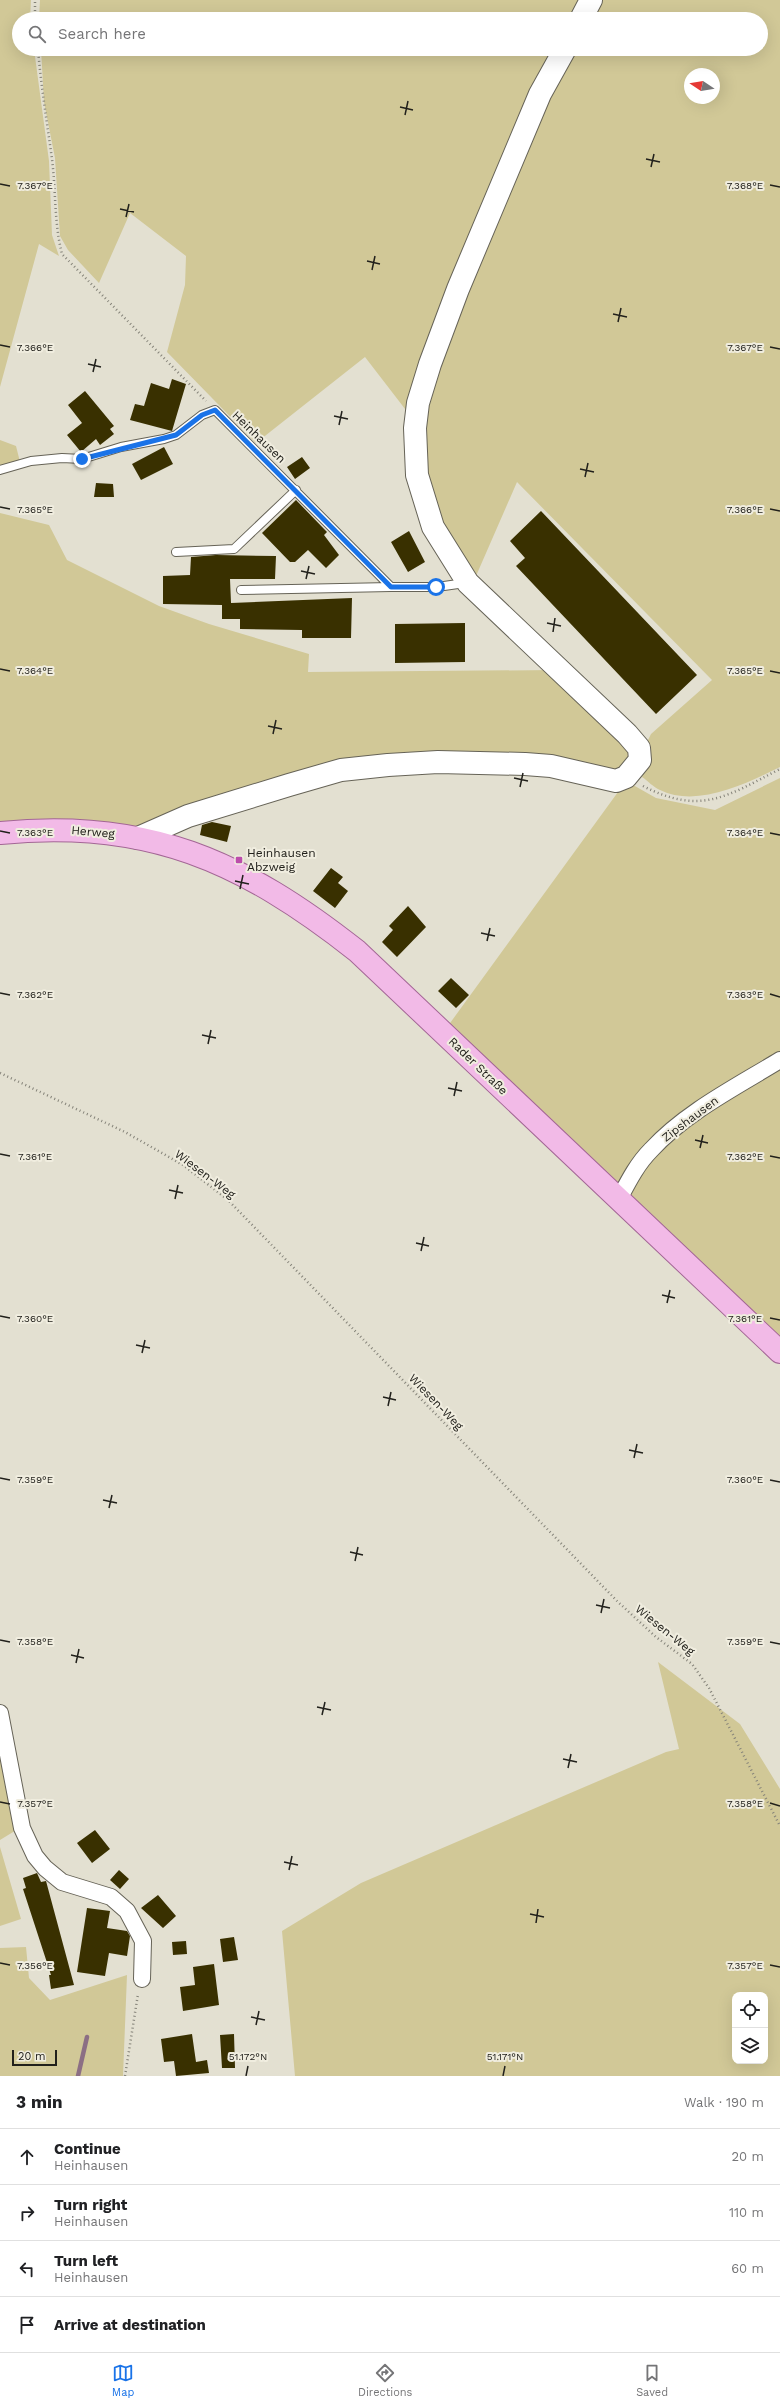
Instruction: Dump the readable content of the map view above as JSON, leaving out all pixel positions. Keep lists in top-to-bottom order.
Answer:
{
  "streets": {
    "main road": ["Herweg", "Rader Straße"],
    "street": ["Zipshausen"],
    "lane": ["Heinhausen"],
    "path": ["Wiesen-Weg"]
  },
  "crossings": [
    ["Herweg", "Rader Straße"],
    ["Rader Straße", "Zipshausen"]
  ],
  "places": {
    "transit": ["Heinhausen Abzweig"]
  },
  "scale_bar": "20 m",
  "north": "left",
  "page": {
    "search": "Search here",
    "scale": "20 m",
    "heading": ["3 min", "Walk · 190 m"],
    "list": [
      ["Continue", "Heinhausen", "20 m"],
      ["Turn right", "Heinhausen", "110 m"],
      ["Turn left", "Heinhausen", "60 m"],
      "Arrive at destination"
    ],
    "nav": ["Map", "Directions", "Saved"]
  },
  "coordinates": [
    "7.368°E",
    "7.367°E",
    "7.366°E",
    "7.365°E",
    "7.364°E",
    "7.363°E",
    "7.362°E",
    "7.361°E",
    "7.360°E",
    "7.359°E",
    "7.358°E",
    "7.357°E",
    "7.356°E",
    "51.172°N",
    "51.171°N"
  ]
}
